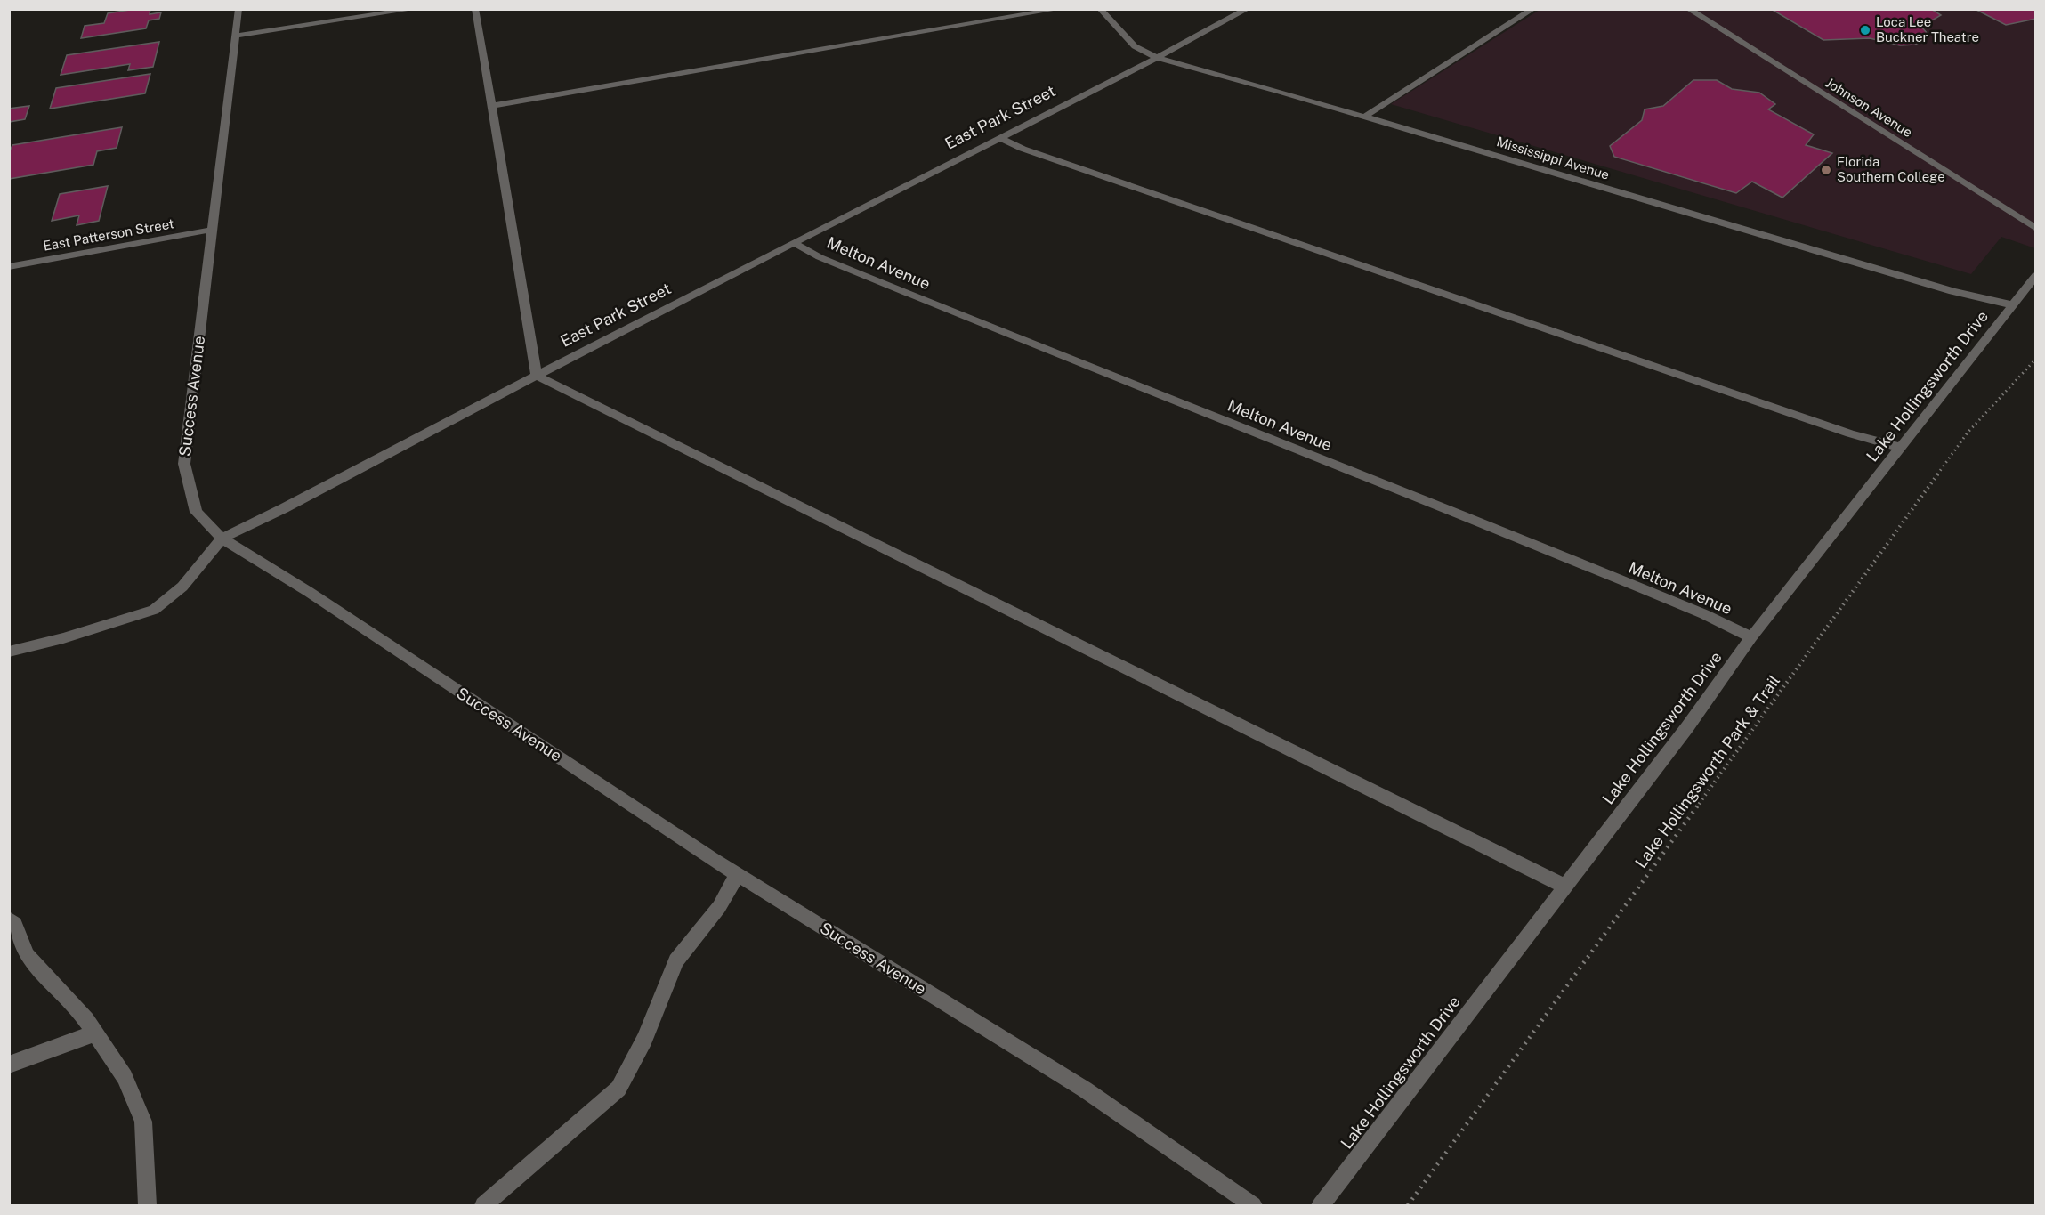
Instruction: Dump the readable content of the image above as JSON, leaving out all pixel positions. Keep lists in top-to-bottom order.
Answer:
{
  "streets": {
    "street": [
      "Johnson Avenue",
      "East Park Street",
      "Mississippi Avenue",
      "East Patterson Street",
      "Melton Avenue",
      "Lake Hollingsworth Drive",
      "Success Avenue"
    ],
    "path": ["Lake Hollingsworth Park & Trail"]
  },
  "crossings": [
    ["East Park Street", "Mississippi Avenue"],
    ["East Park Street", "Melton Avenue"],
    ["East Park Street", "Success Avenue"],
    ["Mississippi Avenue", "Lake Hollingsworth Drive"],
    ["East Patterson Street", "Success Avenue"],
    ["Melton Avenue", "Lake Hollingsworth Drive"]
  ],
  "places": ["Loca Lee Buckner Theatre", "Florida Southern College"]
}
